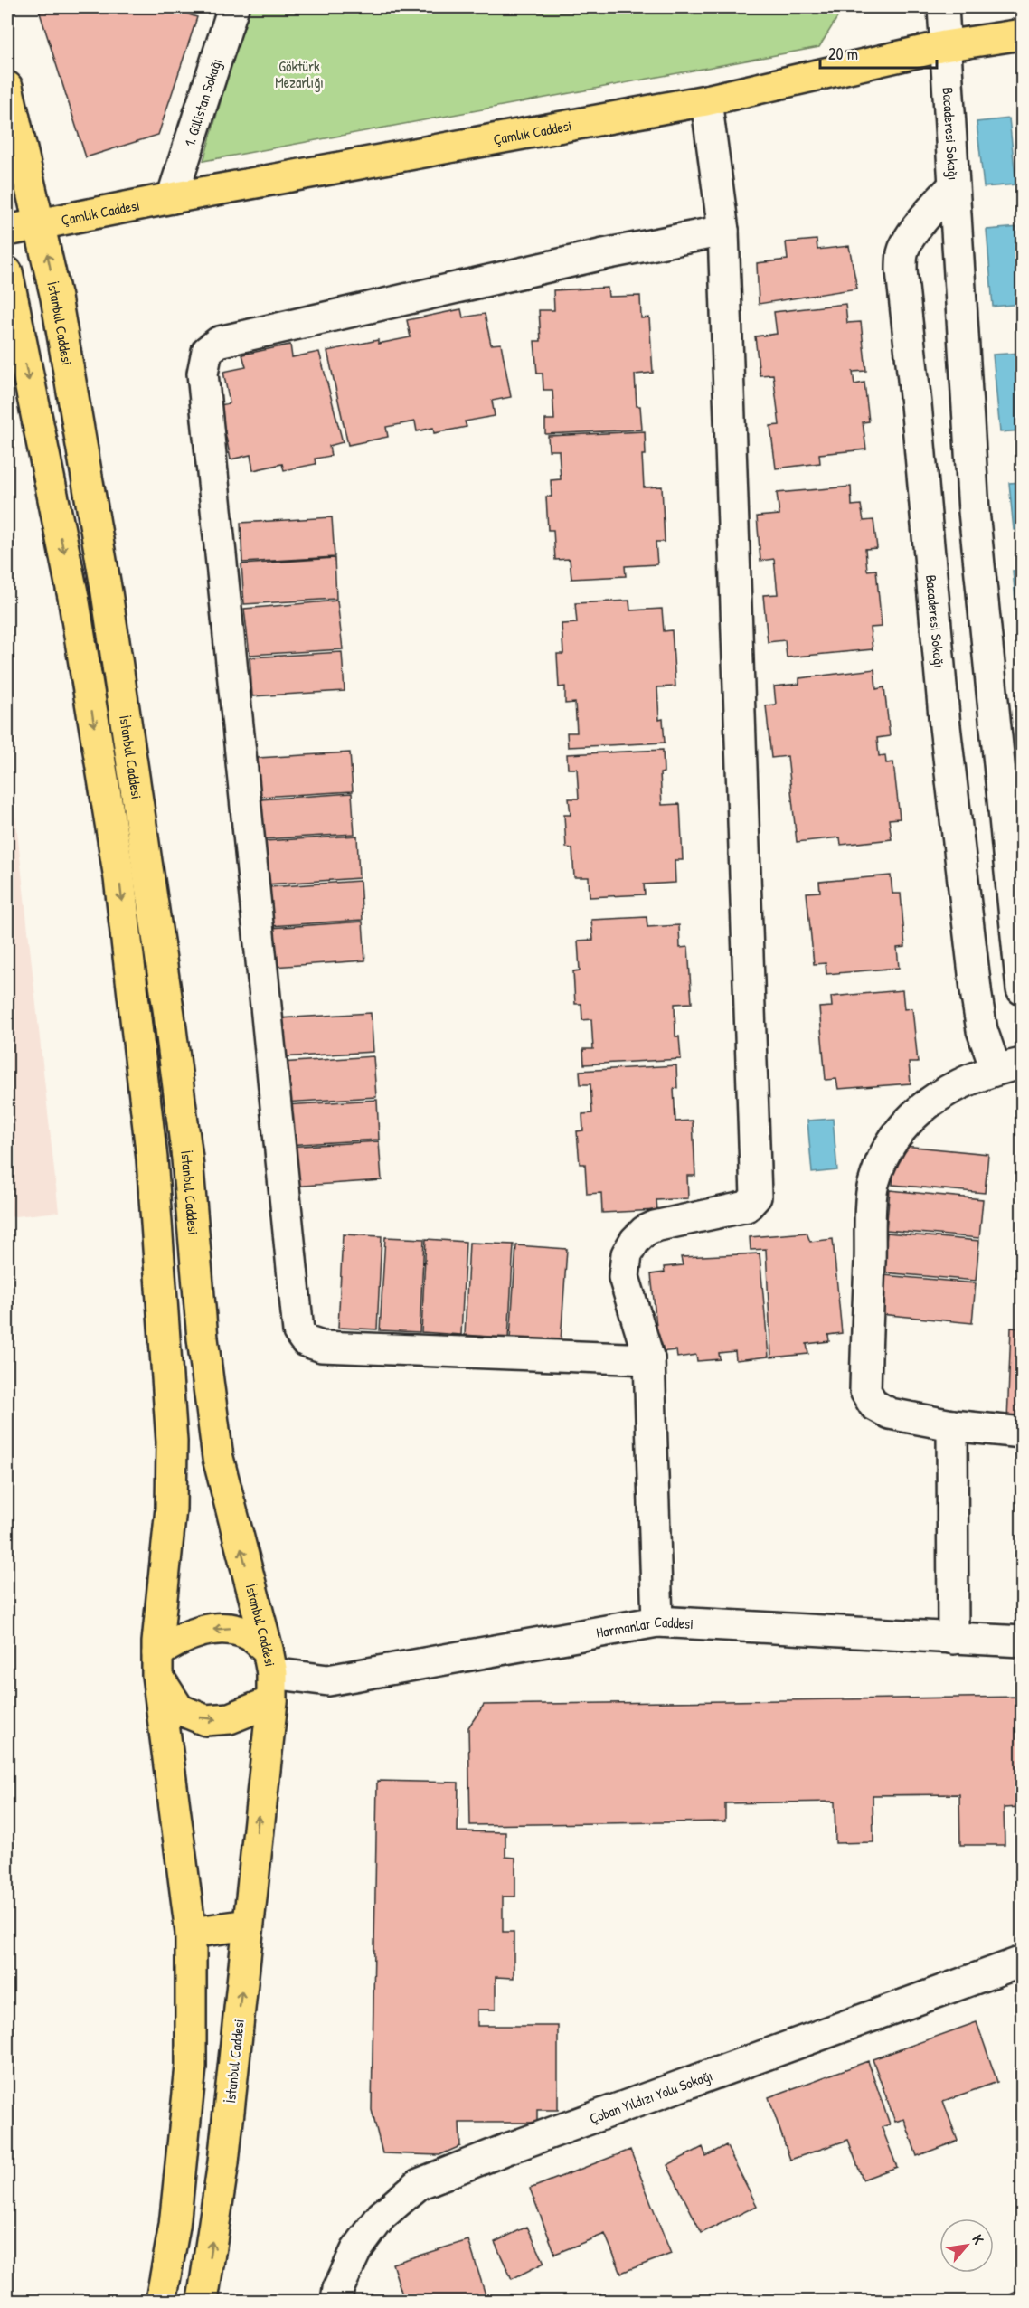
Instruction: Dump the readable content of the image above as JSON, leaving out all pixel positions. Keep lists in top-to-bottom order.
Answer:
{
  "streets": {
    "main road": ["Çamlık Caddesi", "İstanbul Caddesi"],
    "street": [
      "1. Gülistan Sokağı",
      "Bacaderesi Sokağı",
      "Harmanlar Caddesi",
      "Çoban Yıldızı Yolu Sokağı"
    ]
  },
  "crossings": [
    ["1. Gülistan Sokağı", "Çamlık Caddesi"],
    ["Çamlık Caddesi", "Bacaderesi Sokağı"],
    ["Çamlık Caddesi", "İstanbul Caddesi"],
    ["İstanbul Caddesi", "Harmanlar Caddesi"]
  ],
  "parks": ["Göktürk Mezarlığı"],
  "scale_bar": "20 m",
  "north": "top right"
}
